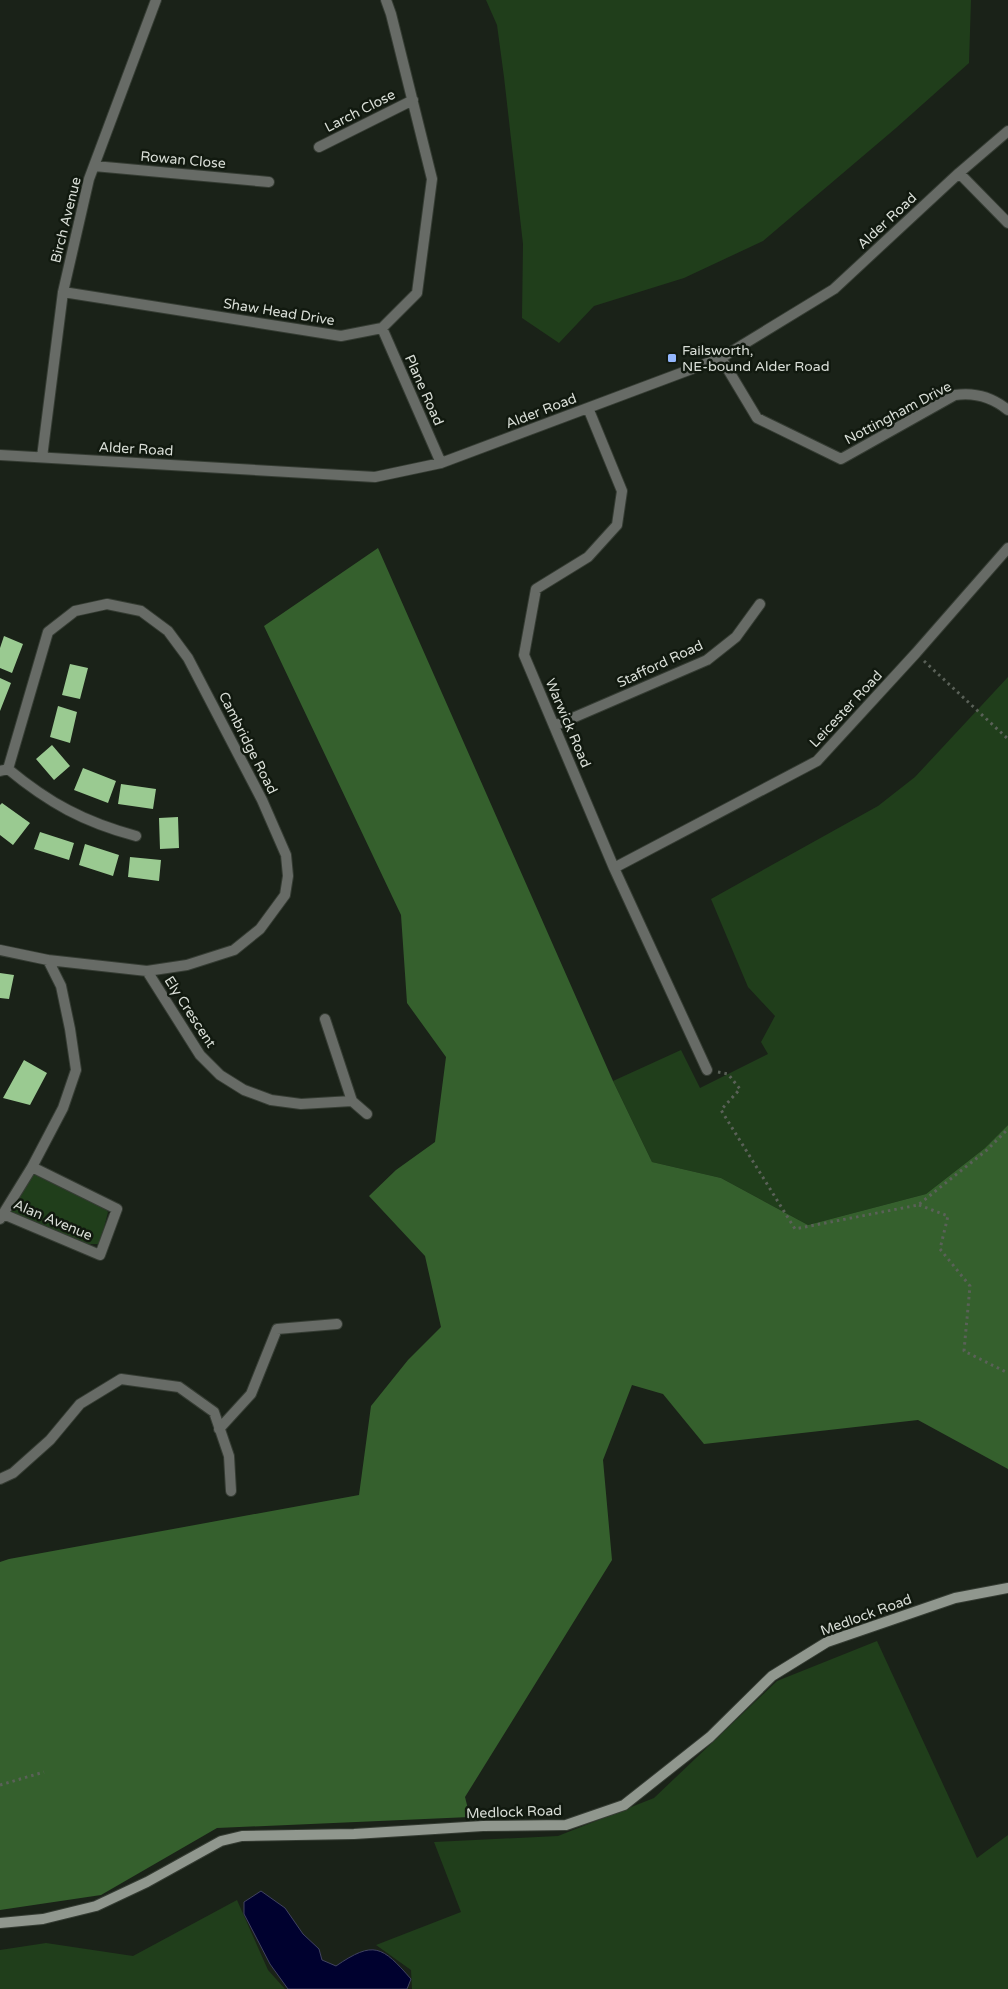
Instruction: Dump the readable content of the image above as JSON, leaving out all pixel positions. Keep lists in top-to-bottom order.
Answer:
{
  "streets": {
    "street": [
      "Larch Close",
      "Rowan Close",
      "Birch Avenue",
      "Alder Road",
      "Shaw Head Drive",
      "Plane Road",
      "Nottingham Drive",
      "Stafford Road",
      "Leicester Road",
      "Warwick Road",
      "Cambridge Road",
      "Ely Crescent",
      "Alan Avenue",
      "Medlock Road"
    ]
  },
  "crossings": [
    ["Rowan Close", "Birch Avenue"],
    ["Birch Avenue", "Alder Road"],
    ["Birch Avenue", "Shaw Head Drive"],
    ["Alder Road", "Plane Road"],
    ["Alder Road", "Nottingham Drive"],
    ["Alder Road", "Warwick Road"],
    ["Shaw Head Drive", "Plane Road"],
    ["Stafford Road", "Warwick Road"],
    ["Leicester Road", "Warwick Road"],
    ["Cambridge Road", "Ely Crescent"],
    ["Cambridge Road", "Alan Avenue"]
  ],
  "places": {
    "transit": ["Failsworth, NE-bound Alder Road"]
  }
}
